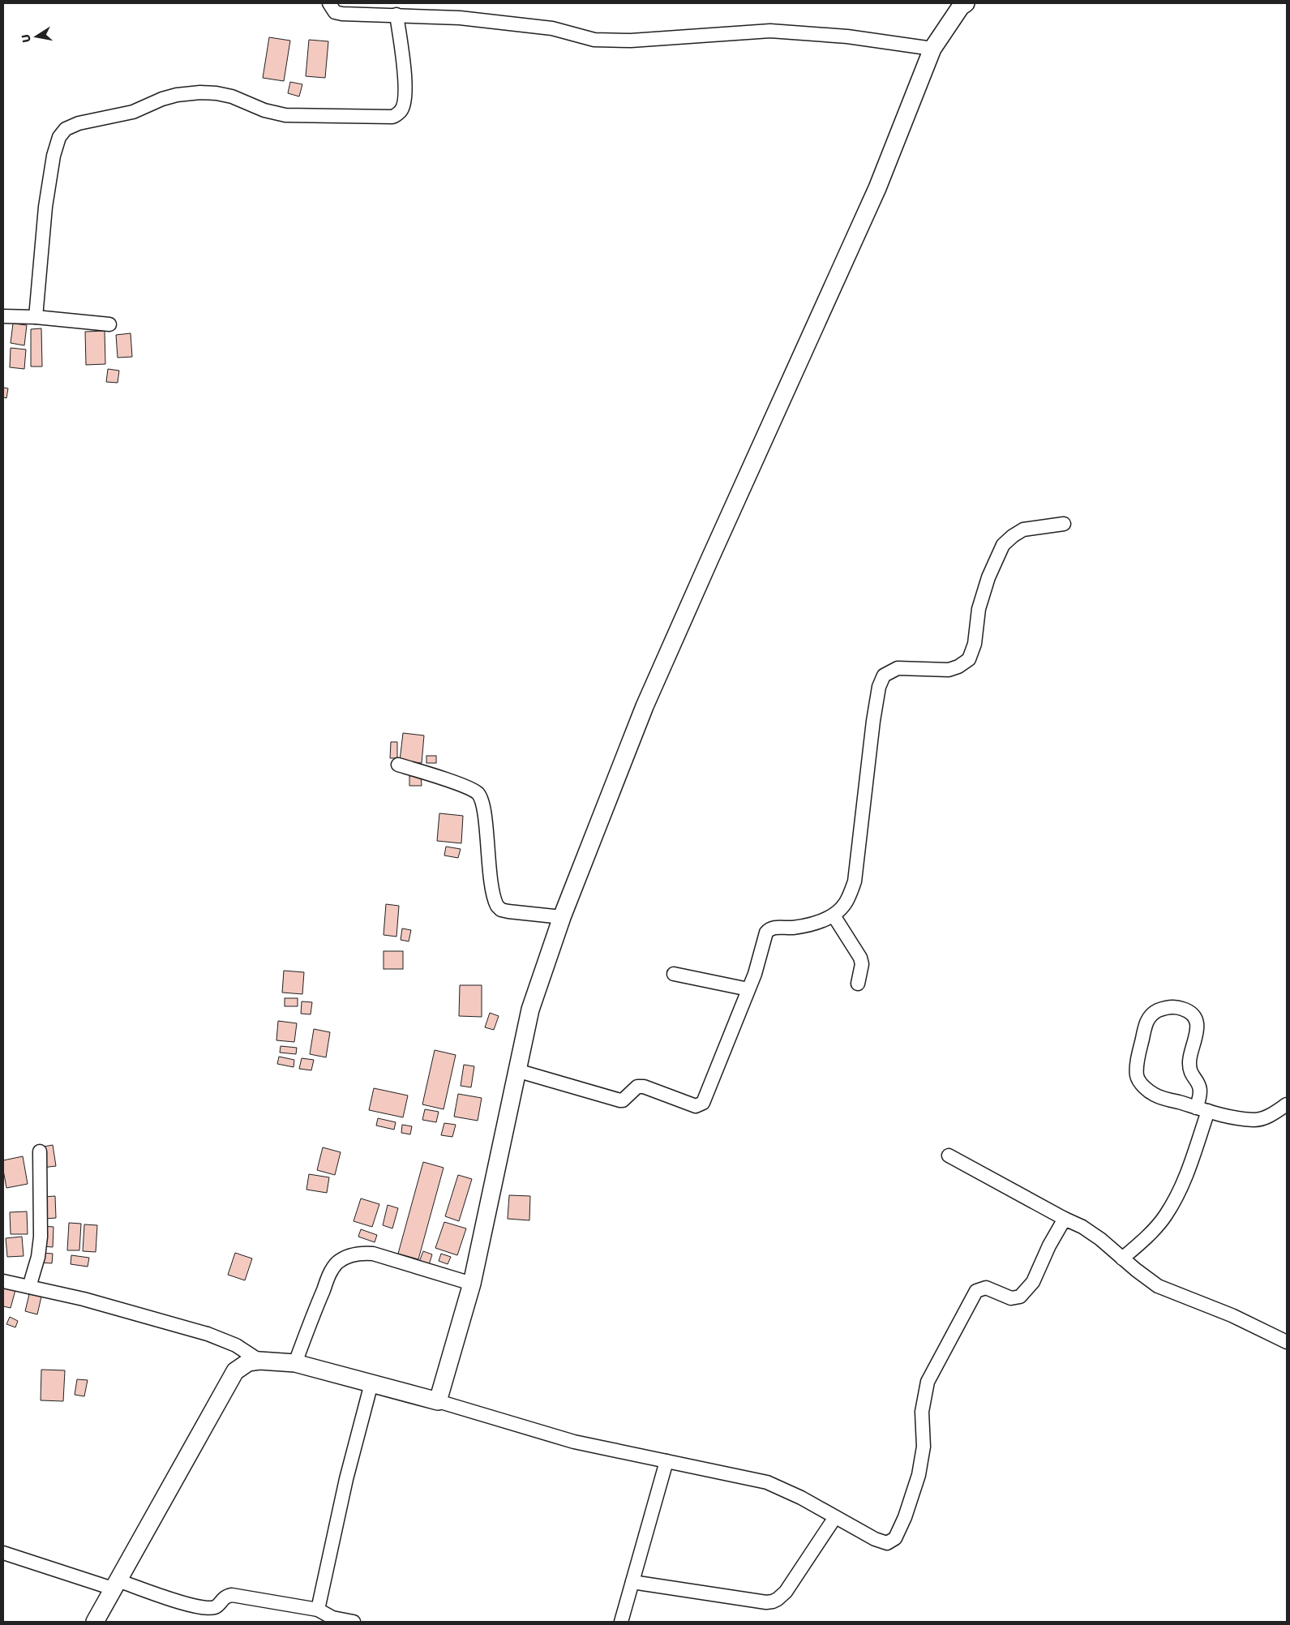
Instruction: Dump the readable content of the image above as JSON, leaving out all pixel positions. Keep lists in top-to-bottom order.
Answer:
{
  "north": "left"
}
